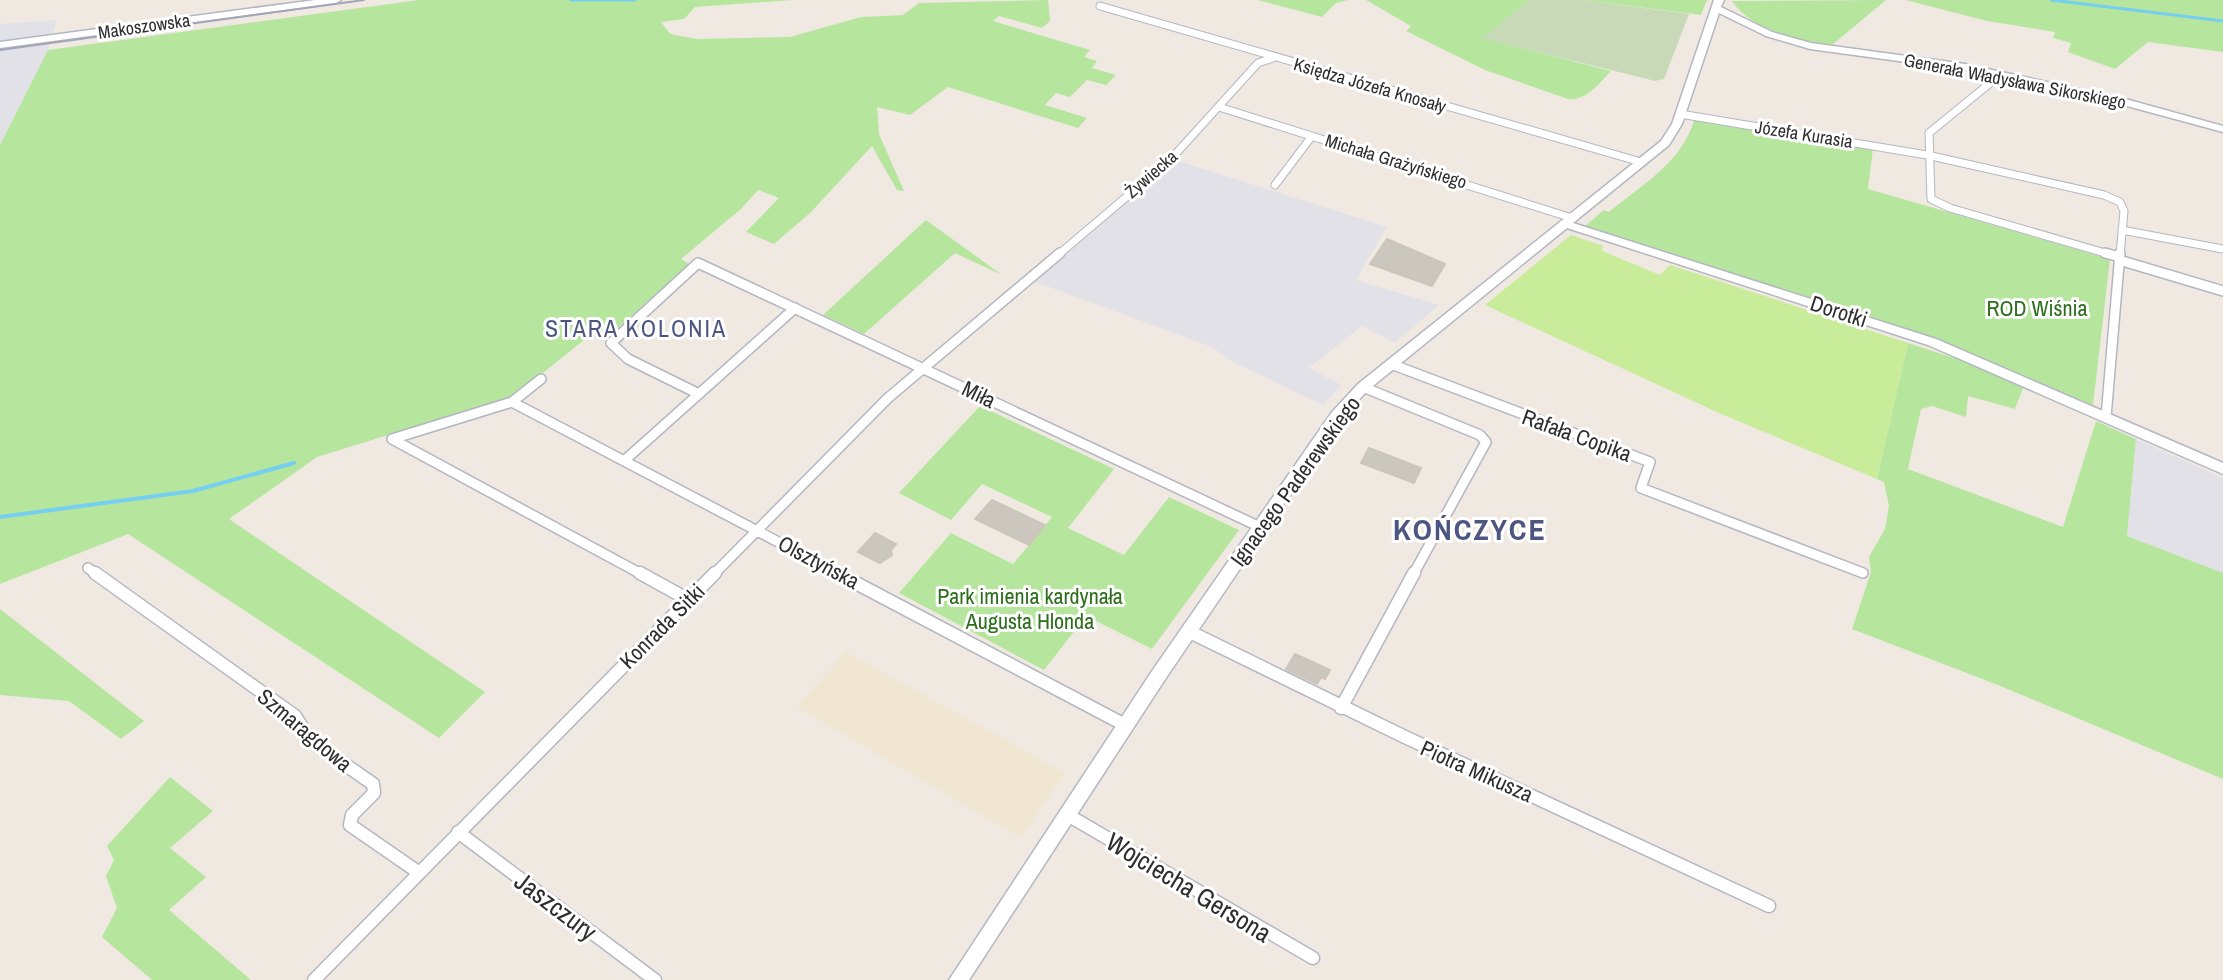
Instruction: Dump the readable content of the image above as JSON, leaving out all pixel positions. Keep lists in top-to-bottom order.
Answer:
{
  "streets": {
    "main road": [
      "Makoszowska",
      "Generała Władysława Sikorskiego",
      "Dorotki",
      "Ignacego Paderewskiego"
    ],
    "street": [
      "Księdza Józefa Knosały",
      "Józefa Kurasia",
      "Michała Grażyńskiego",
      "Żywiecka",
      "Miła",
      "Rafała Copika",
      "Olsztyńska",
      "Konrada Sitki",
      "Szmaragdowa",
      "Piotra Mikusza",
      "Wojciecha Gersona",
      "Jaszczury"
    ]
  },
  "crossings": [
    ["Generała Władysława Sikorskiego", "Ignacego Paderewskiego"],
    ["Księdza Józefa Knosały", "Żywiecka"],
    ["Księdza Józefa Knosały", "Ignacego Paderewskiego"],
    ["Józefa Kurasia", "Ignacego Paderewskiego"],
    ["Michała Grażyńskiego", "Żywiecka"],
    ["Michała Grażyńskiego", "Dorotki"],
    ["Michała Grażyńskiego", "Ignacego Paderewskiego"],
    ["Żywiecka", "Konrada Sitki"],
    ["Dorotki", "Ignacego Paderewskiego"],
    ["Miła", "Ignacego Paderewskiego"],
    ["Miła", "Konrada Sitki"],
    ["Rafała Copika", "Ignacego Paderewskiego"],
    ["Ignacego Paderewskiego", "Olsztyńska"],
    ["Ignacego Paderewskiego", "Piotra Mikusza"],
    ["Ignacego Paderewskiego", "Wojciecha Gersona"],
    ["Olsztyńska", "Konrada Sitki"],
    ["Konrada Sitki", "Szmaragdowa"],
    ["Konrada Sitki", "Jaszczury"]
  ],
  "districts": ["STARA KOLONIA", "KOŃCZYCE"],
  "parks": ["ROD Wiśnia", "Park imienia kardynała Augusta Hlonda"]
}
